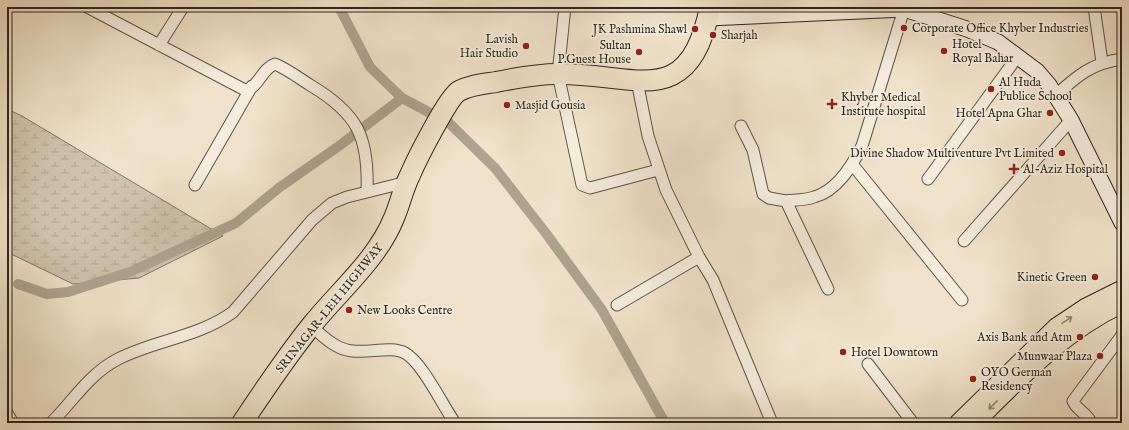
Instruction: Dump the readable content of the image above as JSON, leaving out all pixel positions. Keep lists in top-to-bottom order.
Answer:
{
  "streets": {
    "highway": ["SRINAGAR-LEH HIGHWAY"]
  },
  "places": {
    "other": [
      "Corporate Office Khyber Industries",
      "JK Pashmina Shawl",
      "Sharjah",
      "Lavish Hair Studio",
      "Hotel Royal Bahar",
      "Sultan P.Guest House",
      "Al Huda Publice School",
      "Masjid Gousia",
      "Hotel Apna Ghar",
      "Divine Shadow Multiventure Pvt Limited",
      "Kinetic Green",
      "New Looks Centre",
      "Axis Bank and Atm",
      "Hotel Downtown",
      "Munwaar Plaza",
      "OYO German Residency"
    ],
    "health": ["Khyber Medical Institute hospital", "Al-Aziz Hospital"]
  }
}
